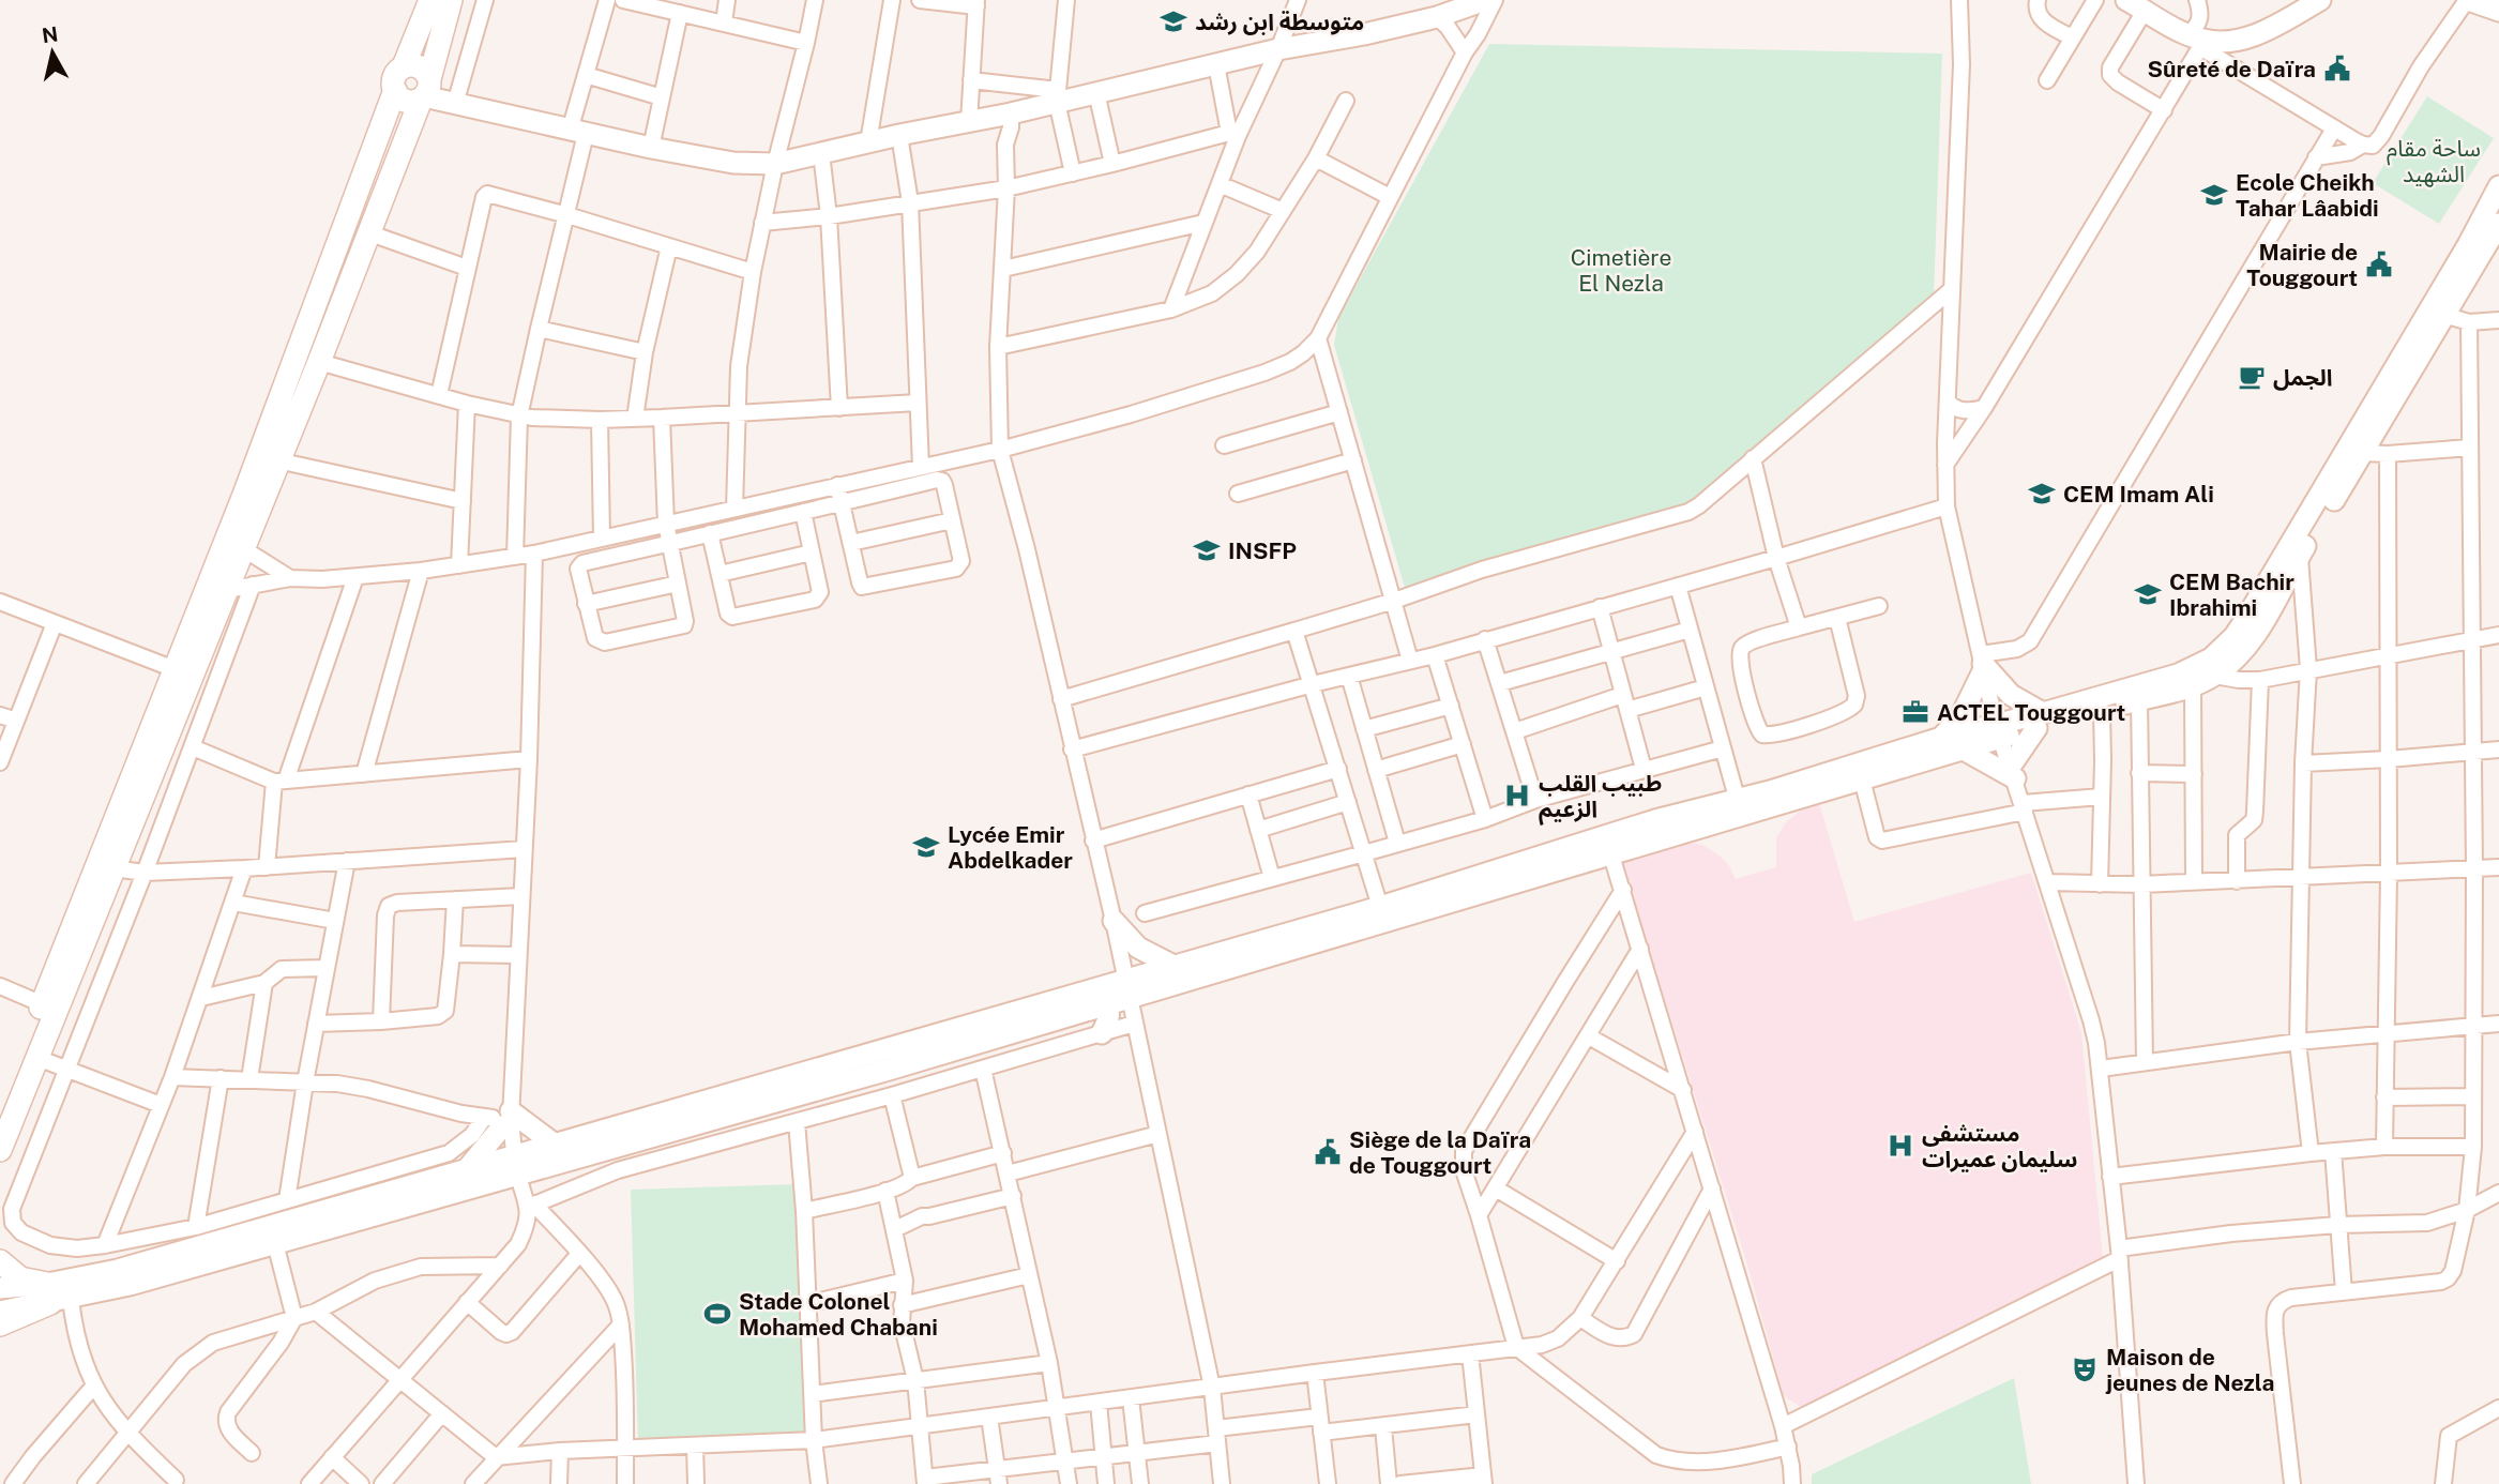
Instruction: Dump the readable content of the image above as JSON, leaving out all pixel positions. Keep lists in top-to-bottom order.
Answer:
{
  "parks": ["ساحة مقام الشهيد", "Cimetière El Nezla"],
  "places": {
    "school or university": [
      "متوسطة ابن رشد",
      "Ecole Cheikh Tahar Lâabidi",
      "CEM Imam Ali",
      "INSFP",
      "CEM Bachir Ibrahimi",
      "Lycée Emir Abdelkader"
    ],
    "public building": ["Sûreté de Daïra", "Mairie de Touggourt", "Siège de la Daïra de Touggourt"],
    "cafe": ["الجمل"],
    "office": ["ACTEL Touggourt"],
    "hospital": ["طبيب القلب الزعيم", "مستشفى سليمان عميرات"],
    "sports": ["Stade Colonel Mohamed Chabani"],
    "theatre": ["Maison de jeunes de Nezla"]
  },
  "north": "top"
}
